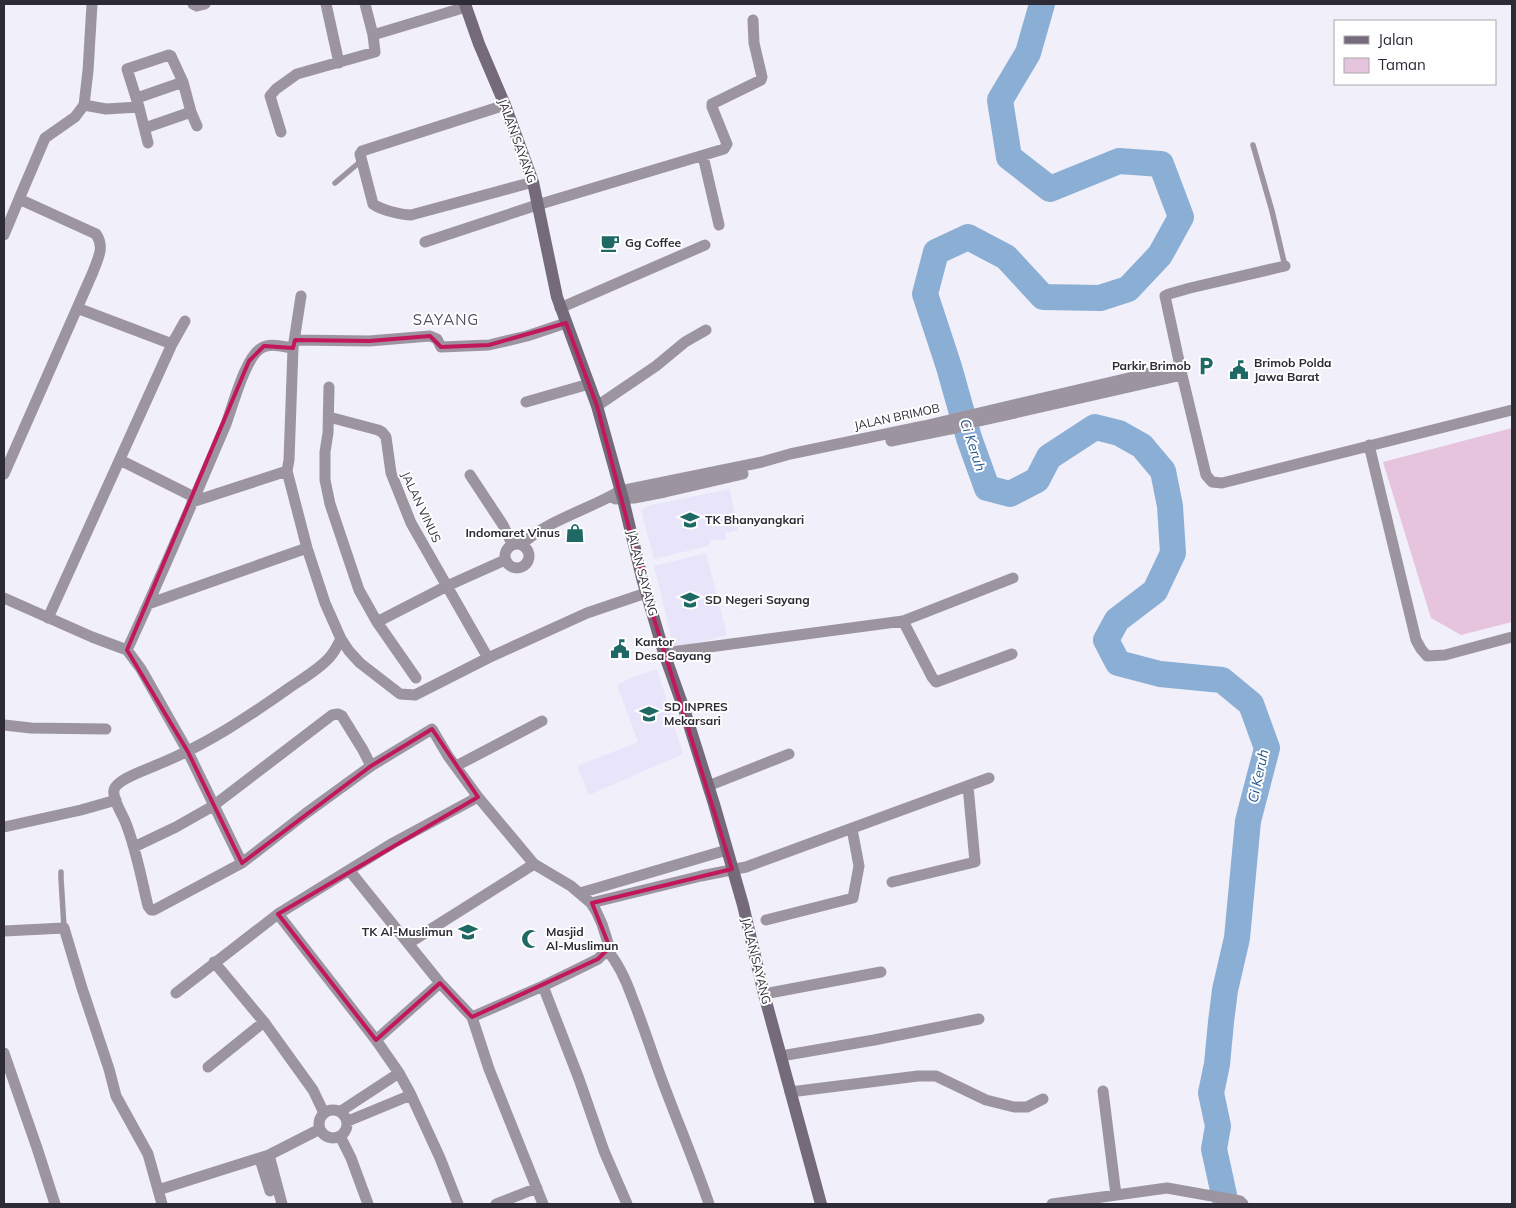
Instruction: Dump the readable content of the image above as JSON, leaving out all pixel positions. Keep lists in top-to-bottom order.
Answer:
{
  "streets": {
    "main road": ["JALAN SAYANG"],
    "street": ["JALAN BRIMOB", "JALAN VINUS"]
  },
  "crossings": [
    ["JALAN SAYANG", "JALAN BRIMOB"]
  ],
  "districts": ["SAYANG"],
  "water": ["Ci Keruh"],
  "places": {
    "cafe": ["Gg Coffee"],
    "parking": ["Parkir Brimob"],
    "public building": ["Brimob Polda Jawa Barat", "Kantor Desa Sayang"],
    "school or university": [
      "TK Bhanyangkari",
      "SD Negeri Sayang",
      "SD INPRES Mekarsari",
      "TK Al-Muslimun"
    ],
    "shop": ["Indomaret Vinus"],
    "mosque": ["Masjid Al-Muslimun"]
  },
  "legend": ["Jalan", "Taman"]
}
